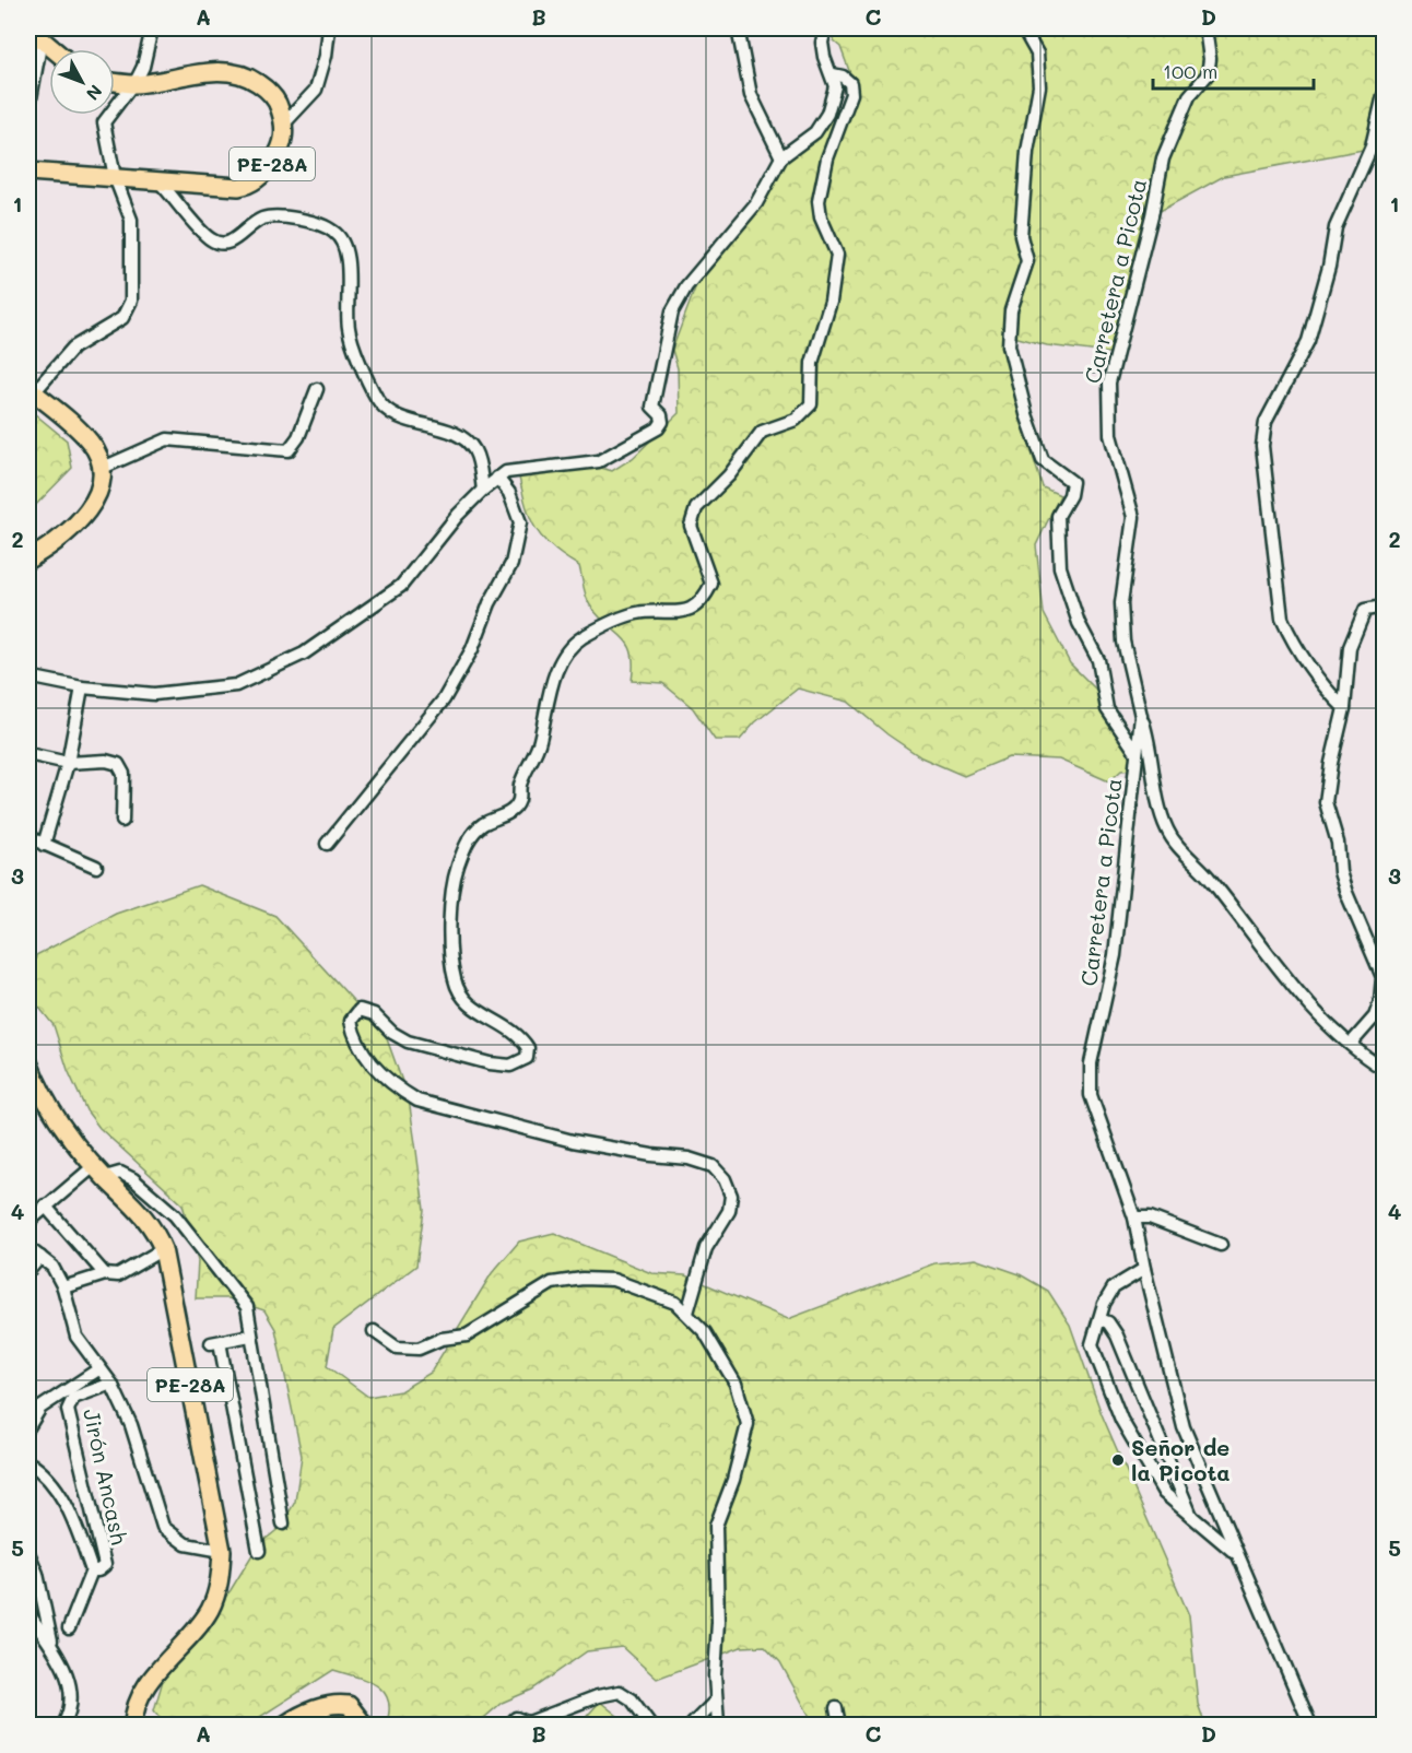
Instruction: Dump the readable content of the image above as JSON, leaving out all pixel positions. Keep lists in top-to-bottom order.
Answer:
{
  "streets": {
    "highway": ["PE-28A"],
    "street": ["Carretera a Picota", "Jirón Ancash"]
  },
  "places": ["Señor de la Picota"],
  "scale_bar": "100 m",
  "north": "bottom right",
  "grid": {
    "columns": [
      "A",
      "B",
      "C",
      "D"
    ],
    "rows": [
      "1",
      "2",
      "3",
      "4",
      "5"
    ]
  }
}
